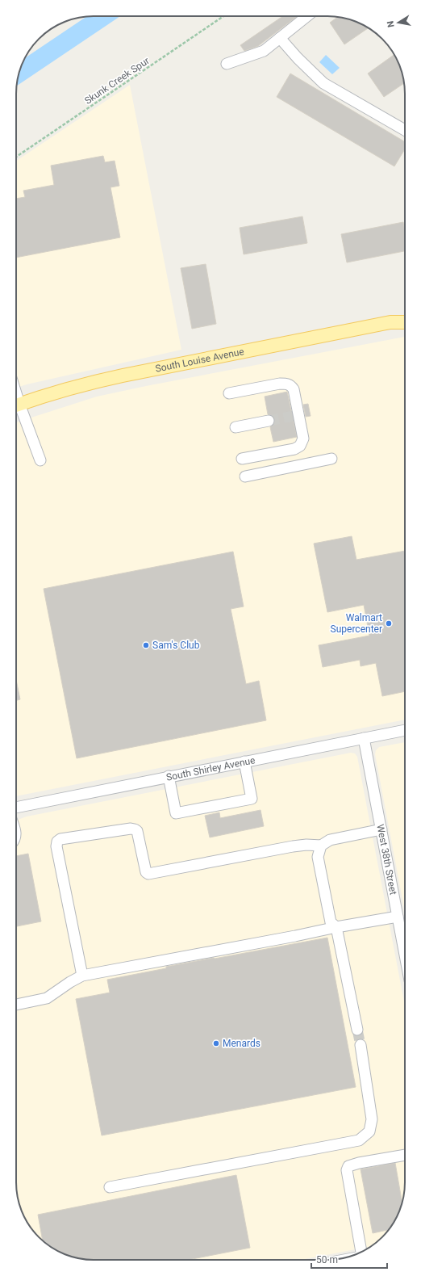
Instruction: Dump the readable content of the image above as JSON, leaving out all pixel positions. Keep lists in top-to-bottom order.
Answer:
{
  "streets": {
    "main road": ["South Louise Avenue"],
    "street": ["South Shirley Avenue", "West 38th Street"],
    "path": ["Skunk Creek Spur"]
  },
  "crossings": [
    ["South Shirley Avenue", "West 38th Street"]
  ],
  "places": ["Walmart Supercenter", "Sam's Club", "Menards"],
  "scale_bar": "50 m",
  "north": "left"
}
